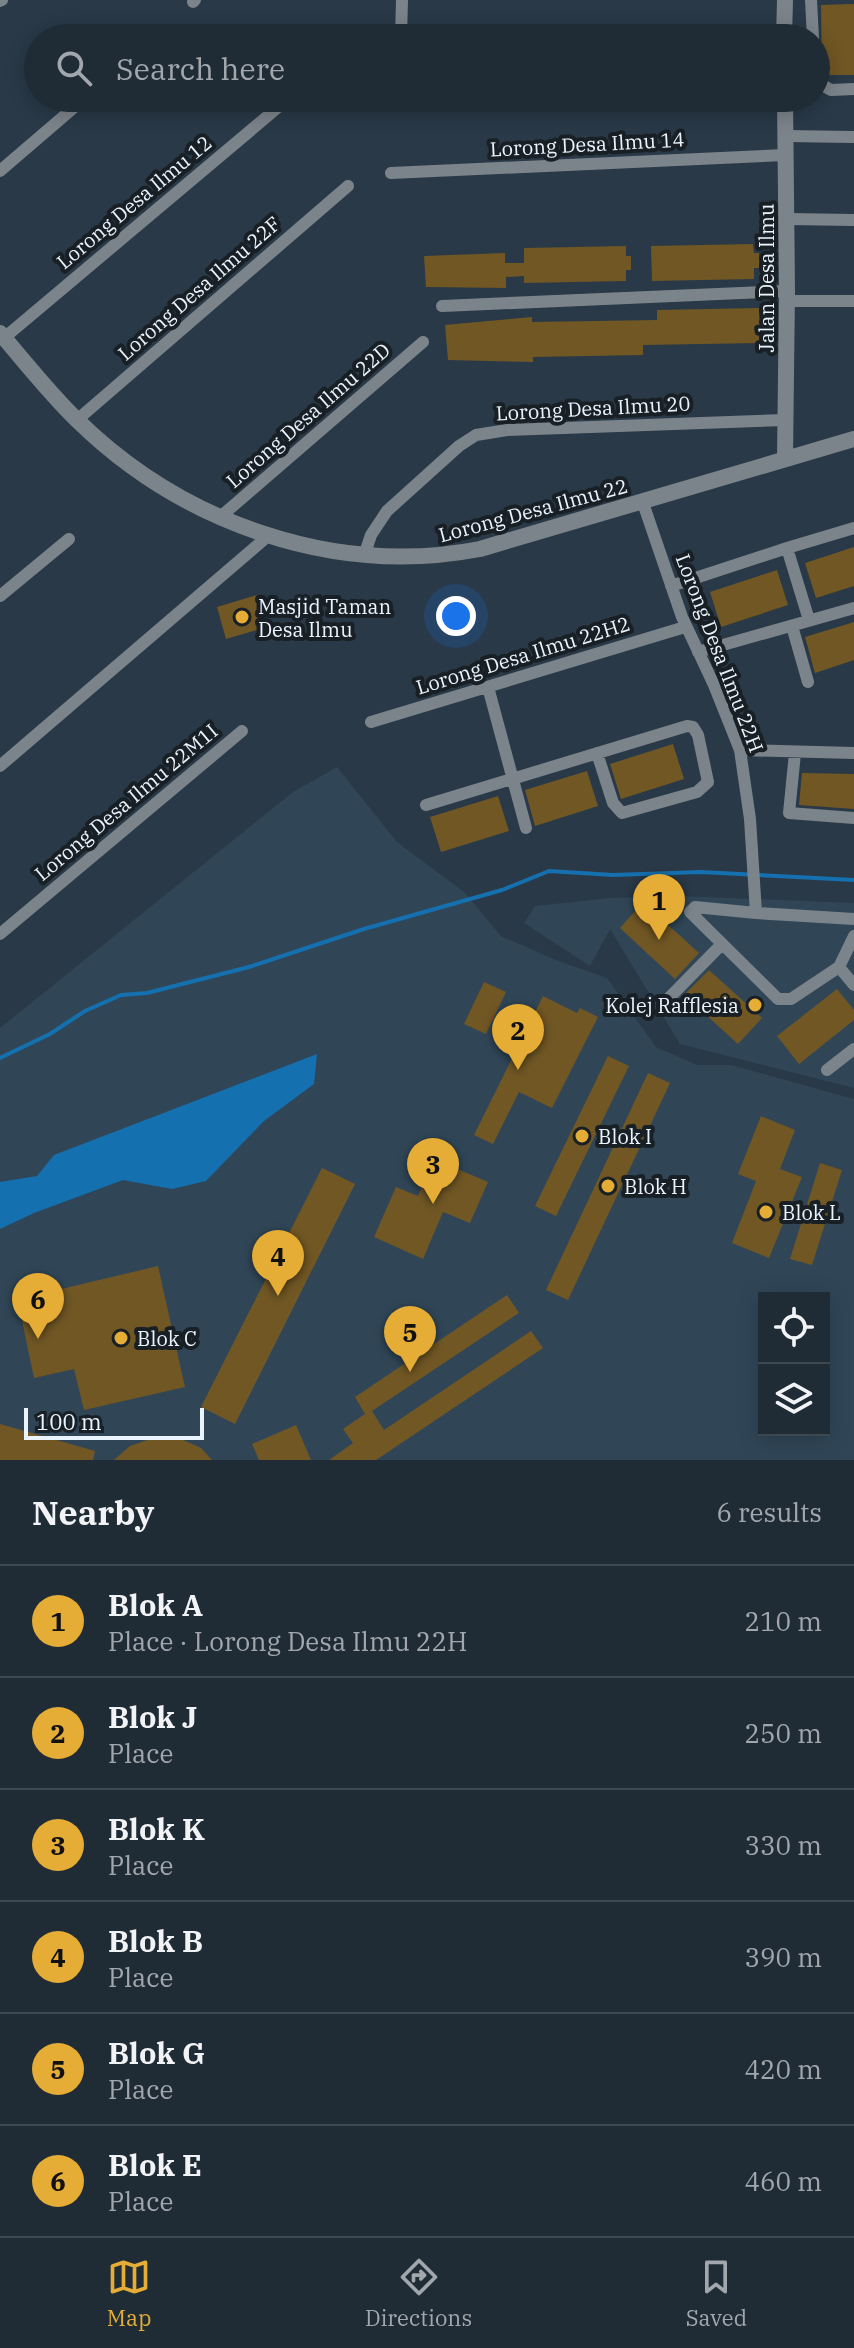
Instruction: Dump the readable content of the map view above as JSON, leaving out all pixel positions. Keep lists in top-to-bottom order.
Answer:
{
  "streets": {
    "street": [
      "Lorong Desa Ilmu 14",
      "Lorong Desa Ilmu 12",
      "Jalan Desa Ilmu",
      "Lorong Desa Ilmu 22F",
      "Lorong Desa Ilmu 20",
      "Lorong Desa Ilmu 22D",
      "Lorong Desa Ilmu 22",
      "Lorong Desa Ilmu 22H",
      "Lorong Desa Ilmu 22H2",
      "Lorong Desa Ilmu 22M1I"
    ]
  },
  "crossings": [
    ["Lorong Desa Ilmu 14", "Jalan Desa Ilmu"],
    ["Lorong Desa Ilmu 12", "Lorong Desa Ilmu 22"],
    ["Jalan Desa Ilmu", "Lorong Desa Ilmu 20"],
    ["Jalan Desa Ilmu", "Lorong Desa Ilmu 22"],
    ["Lorong Desa Ilmu 22F", "Lorong Desa Ilmu 22"],
    ["Lorong Desa Ilmu 20", "Lorong Desa Ilmu 22"],
    ["Lorong Desa Ilmu 22D", "Lorong Desa Ilmu 22"],
    ["Lorong Desa Ilmu 22", "Lorong Desa Ilmu 22H"],
    ["Lorong Desa Ilmu 22H", "Lorong Desa Ilmu 22H2"]
  ],
  "places": [
    "Masjid Taman Desa Ilmu",
    "Kolej Rafflesia",
    "Blok I",
    "Blok H",
    "Blok L",
    "Blok C"
  ],
  "scale_bar": "100 m",
  "page": {
    "search": "Search here",
    "pins": [
      "1",
      "2",
      "3",
      "4",
      "6",
      "5"
    ],
    "scale": "100 m",
    "heading": ["Nearby", "6 results"],
    "list": [
      {
        "mark": "1",
        "name": "Blok A",
        "note": "Place · Lorong Desa Ilmu 22H",
        "value": "210 m"
      },
      {
        "mark": "2",
        "name": "Blok J",
        "note": "Place",
        "value": "250 m"
      },
      {
        "mark": "3",
        "name": "Blok K",
        "note": "Place",
        "value": "330 m"
      },
      {
        "mark": "4",
        "name": "Blok B",
        "note": "Place",
        "value": "390 m"
      },
      {
        "mark": "5",
        "name": "Blok G",
        "note": "Place",
        "value": "420 m"
      },
      {
        "mark": "6",
        "name": "Blok E",
        "note": "Place",
        "value": "460 m"
      }
    ],
    "nav": ["Map", "Directions", "Saved"]
  }
}
